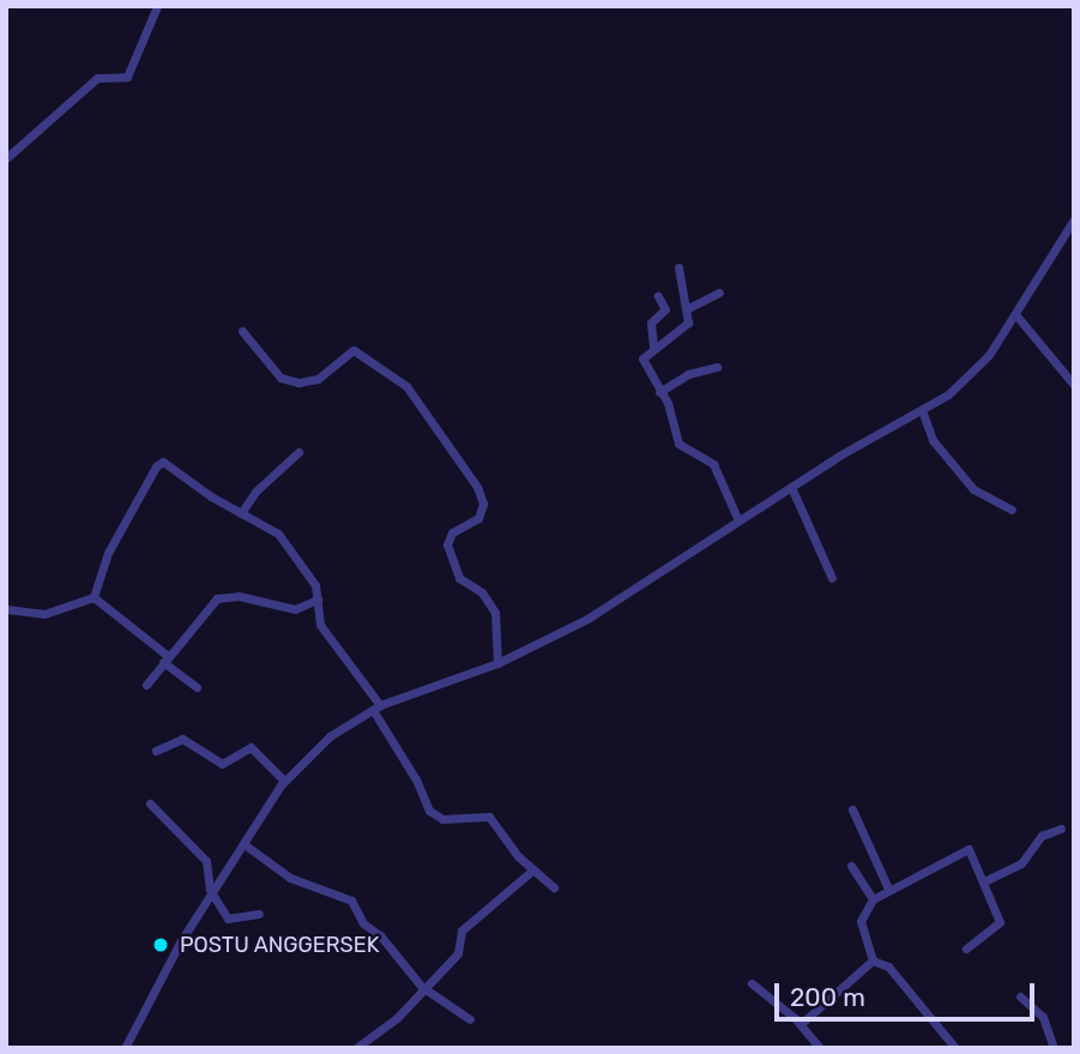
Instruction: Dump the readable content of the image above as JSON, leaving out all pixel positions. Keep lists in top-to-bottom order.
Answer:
{
  "places": ["POSTU ANGGERSEK"],
  "scale_bar": "200 m"
}
